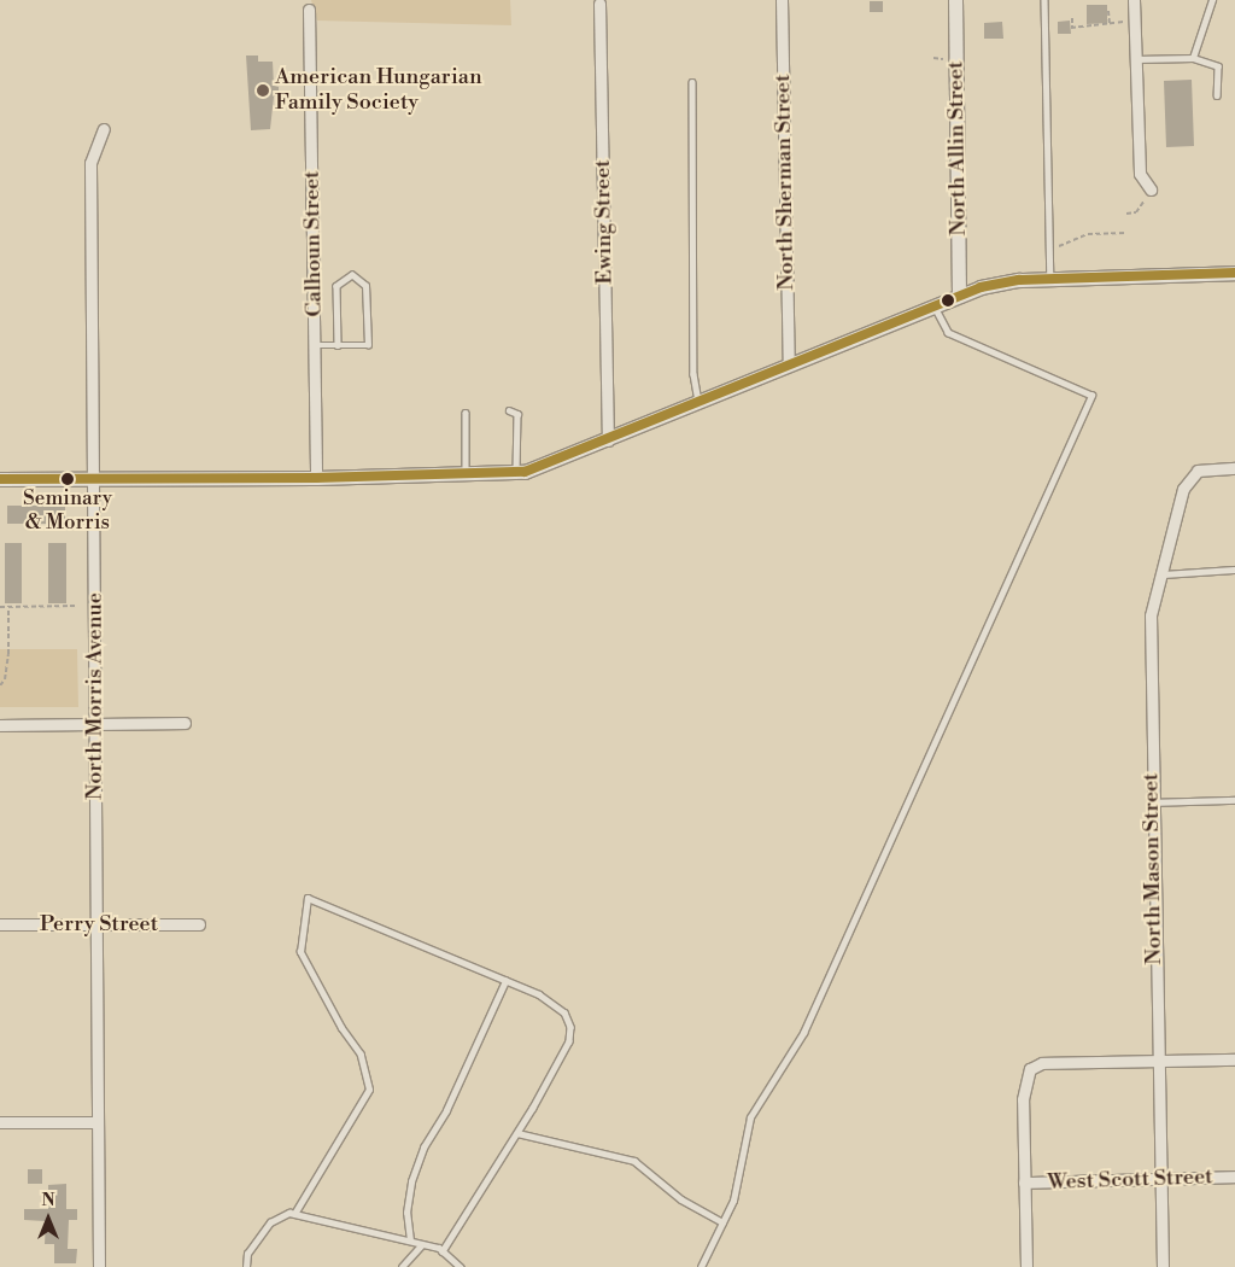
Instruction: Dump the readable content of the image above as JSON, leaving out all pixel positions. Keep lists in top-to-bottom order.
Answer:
{
  "streets": {
    "street": [
      "North Allin Street",
      "North Sherman Street",
      "Ewing Street",
      "Calhoun Street",
      "North Morris Avenue",
      "North Mason Street",
      "Perry Street",
      "West Scott Street"
    ]
  },
  "crossings": [
    ["North Morris Avenue", "Perry Street"],
    ["North Mason Street", "West Scott Street"]
  ],
  "places": ["American Hungarian Family Society", "Seminary & Morris"],
  "north": "top"
}
